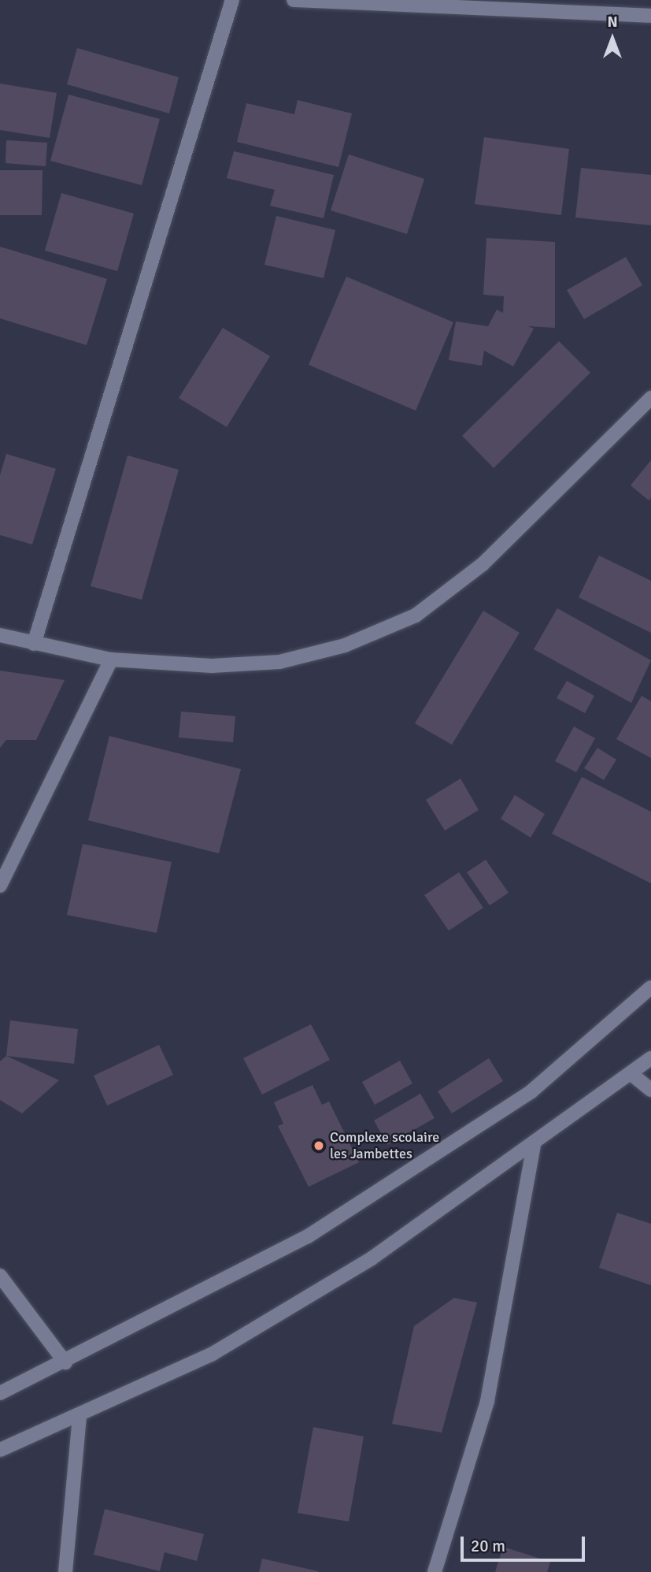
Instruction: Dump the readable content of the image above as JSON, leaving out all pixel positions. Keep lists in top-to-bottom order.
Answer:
{
  "places": ["Complexe scolaire les Jambettes"],
  "scale_bar": "20 m",
  "north": "top"
}
